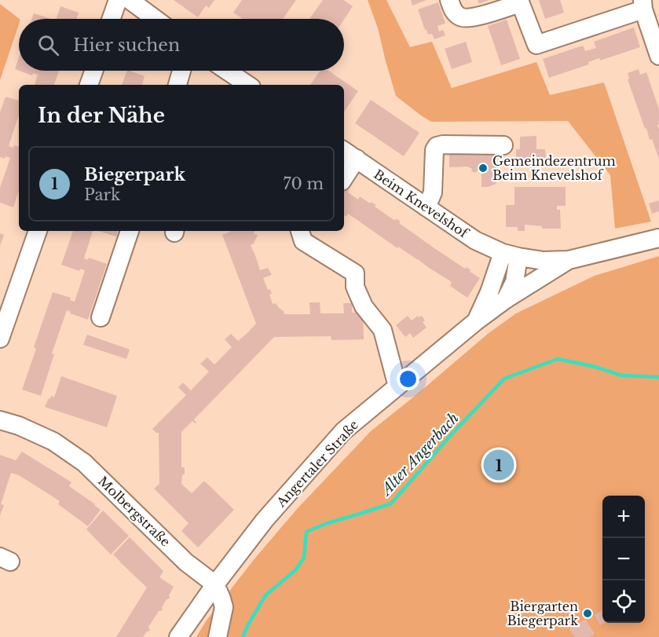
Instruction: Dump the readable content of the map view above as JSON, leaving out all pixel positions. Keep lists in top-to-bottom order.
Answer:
{
  "streets": {
    "street": ["Beim Knevelshof", "Angertaler Straße", "Molbergstraße"]
  },
  "crossings": [
    ["Beim Knevelshof", "Angertaler Straße"],
    ["Angertaler Straße", "Molbergstraße"]
  ],
  "water": ["Alter Angerbach"],
  "places": ["Gemeindezentrum Beim Knevelshof", "Biergarten Biegerpark"],
  "page": {
    "search": "Hier suchen",
    "heading": "In der Nähe",
    "list": [
      {
        "mark": "1",
        "name": "Biegerpark",
        "note": "Park",
        "value": "70 m"
      }
    ],
    "pins": "1",
    "map_buttons": ["+", "−"]
  }
}
